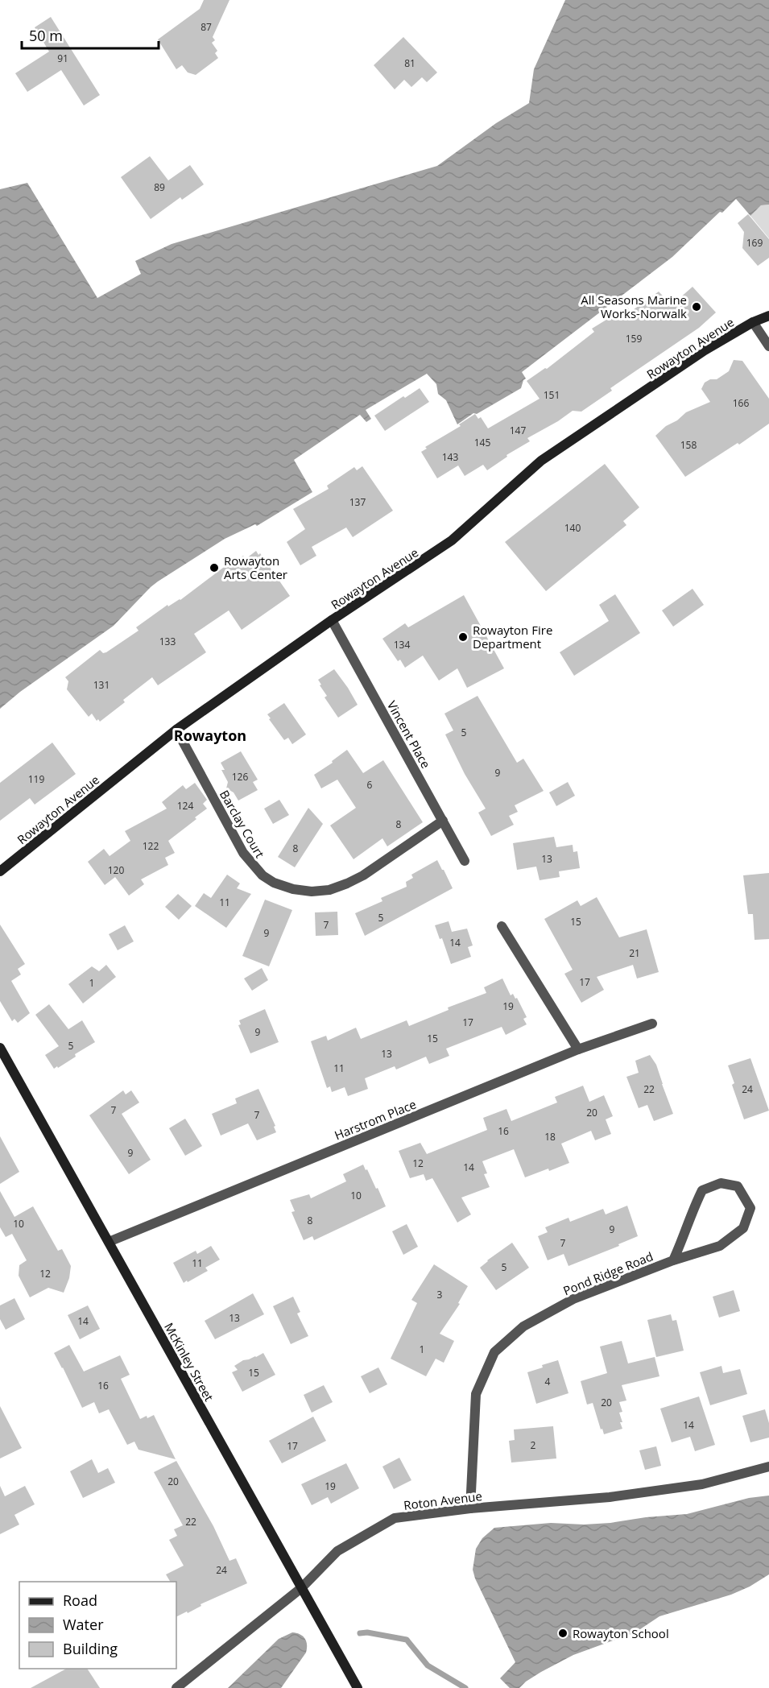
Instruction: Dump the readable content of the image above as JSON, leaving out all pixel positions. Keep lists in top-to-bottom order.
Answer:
{
  "streets": {
    "main road": ["Rowayton Avenue", "McKinley Street"],
    "street": [
      "Vincent Place",
      "Barclay Court",
      "Harstrom Place",
      "Pond Ridge Road",
      "Roton Avenue"
    ]
  },
  "crossings": [
    ["Rowayton Avenue", "Vincent Place"],
    ["Rowayton Avenue", "Barclay Court"],
    ["Vincent Place", "Barclay Court"],
    ["Harstrom Place", "McKinley Street"],
    ["Pond Ridge Road", "Roton Avenue"],
    ["McKinley Street", "Roton Avenue"]
  ],
  "districts": ["Rowayton"],
  "places": [
    "All Seasons Marine Works-Norwalk",
    "Rowayton Arts Center",
    "Rowayton Fire Department",
    "Rowayton School"
  ],
  "house_numbers": [
    "87",
    "91",
    "81",
    "89",
    "169",
    "159",
    "151",
    "166",
    "147",
    "145",
    "158",
    "143",
    "137",
    "140",
    "133",
    "134",
    "131",
    "5",
    "9",
    "126",
    "119",
    "6",
    "124",
    "8",
    "122",
    "8",
    "13",
    "120",
    "11",
    "5",
    "15",
    "7",
    "9",
    "14",
    "21",
    "17",
    "1",
    "19",
    "17",
    "9",
    "15",
    "5",
    "13",
    "11",
    "22",
    "24",
    "7",
    "20",
    "7",
    "16",
    "18",
    "9",
    "12",
    "14",
    "10",
    "8",
    "10",
    "9",
    "7",
    "11",
    "5",
    "12",
    "3",
    "13",
    "14",
    "1",
    "15",
    "4",
    "16",
    "20",
    "14",
    "2",
    "17",
    "20",
    "19",
    "22",
    "24"
  ],
  "legend": ["Road", "Water", "Building"],
  "scale_bar": "50 m"
}
